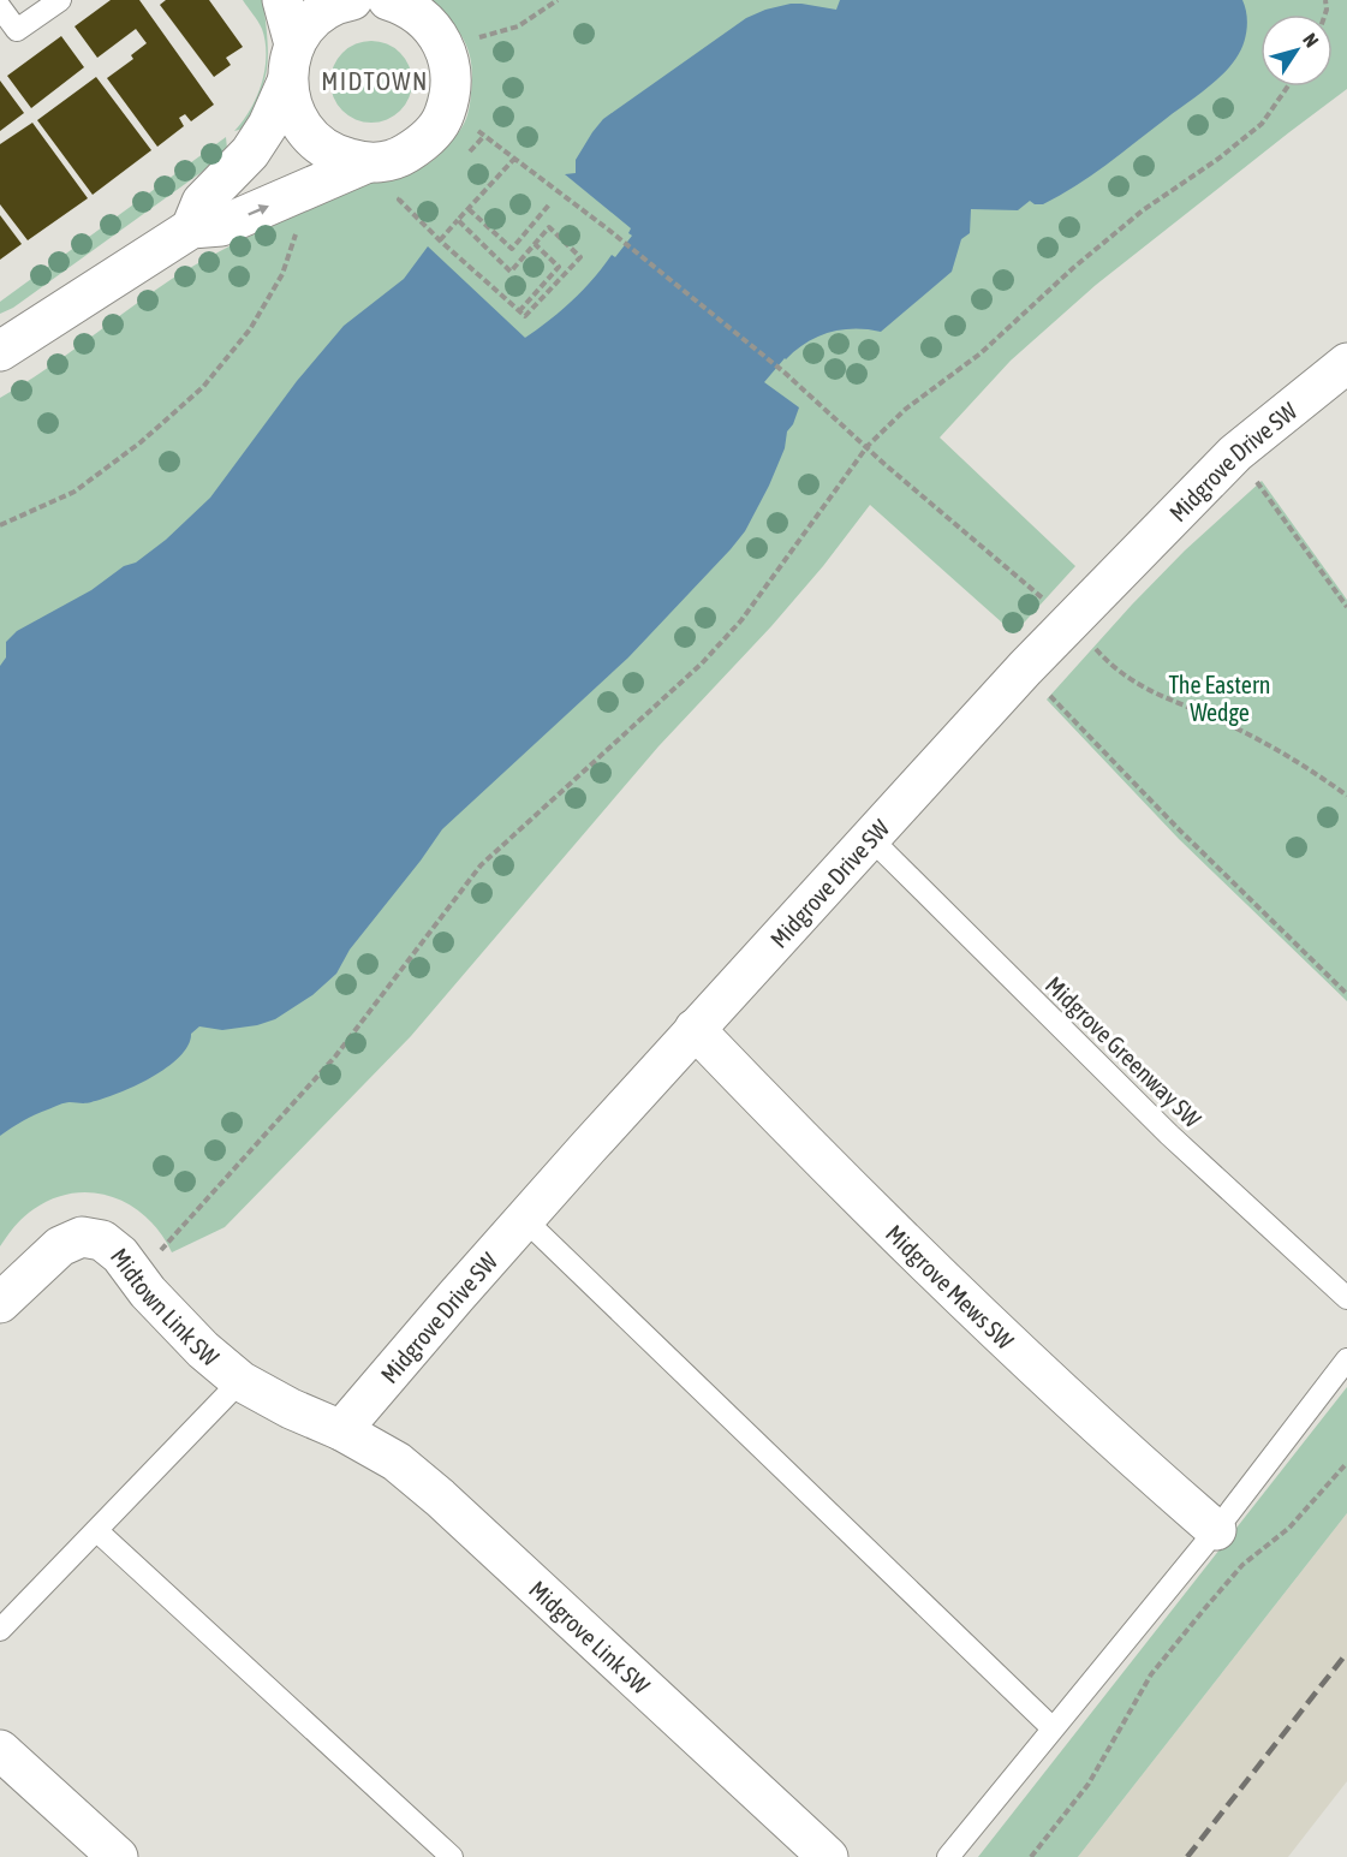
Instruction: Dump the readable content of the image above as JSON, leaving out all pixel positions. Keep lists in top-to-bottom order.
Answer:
{
  "streets": {
    "street": [
      "Midgrove Drive SW",
      "Midgrove Mews SW",
      "Midtown Link SW",
      "Midgrove Link SW"
    ],
    "lane": ["Midgrove Greenway SW"]
  },
  "crossings": [
    ["Midgrove Drive SW", "Midgrove Greenway SW"],
    ["Midgrove Drive SW", "Midgrove Mews SW"],
    ["Midgrove Drive SW", "Midtown Link SW"],
    ["Midgrove Drive SW", "Midgrove Link SW"],
    ["Midtown Link SW", "Midgrove Link SW"]
  ],
  "districts": ["MIDTOWN"],
  "parks": ["The Eastern Wedge"],
  "north": "top right"
}
